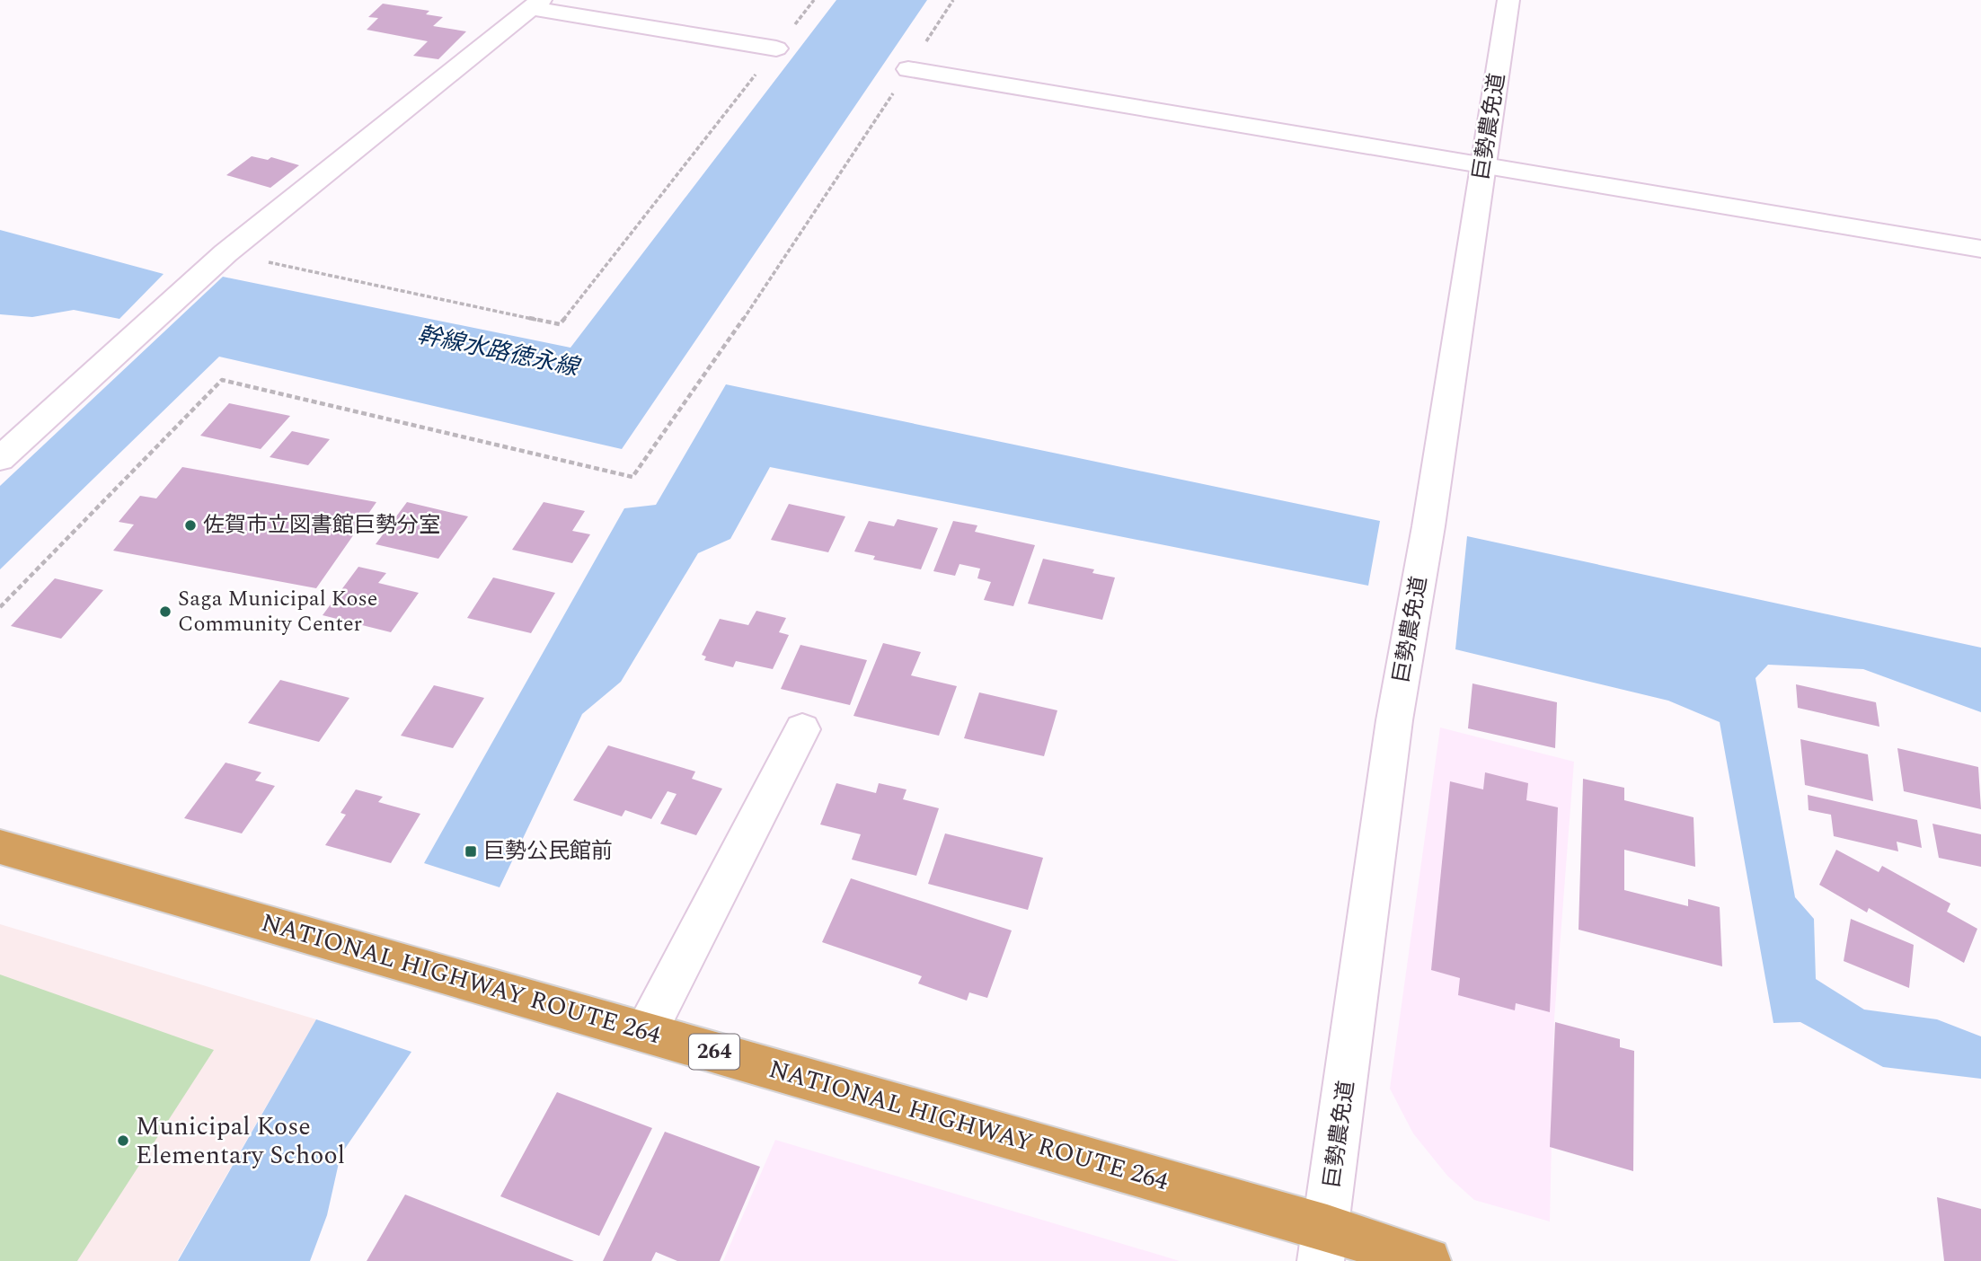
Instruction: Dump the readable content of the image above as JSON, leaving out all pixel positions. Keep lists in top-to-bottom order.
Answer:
{
  "streets": {
    "highway": ["NATIONAL HIGHWAY ROUTE 264", "264"],
    "street": ["巨勢農免道"]
  },
  "crossings": [
    ["巨勢農免道", "NATIONAL HIGHWAY ROUTE 264"]
  ],
  "water": ["幹線水路徳永線"],
  "places": {
    "other": ["佐賀市立図書館巨勢分室", "Saga Municipal Kose Community Center", "Municipal Kose Elementary School"],
    "transit": ["巨勢公民館前"]
  }
}
